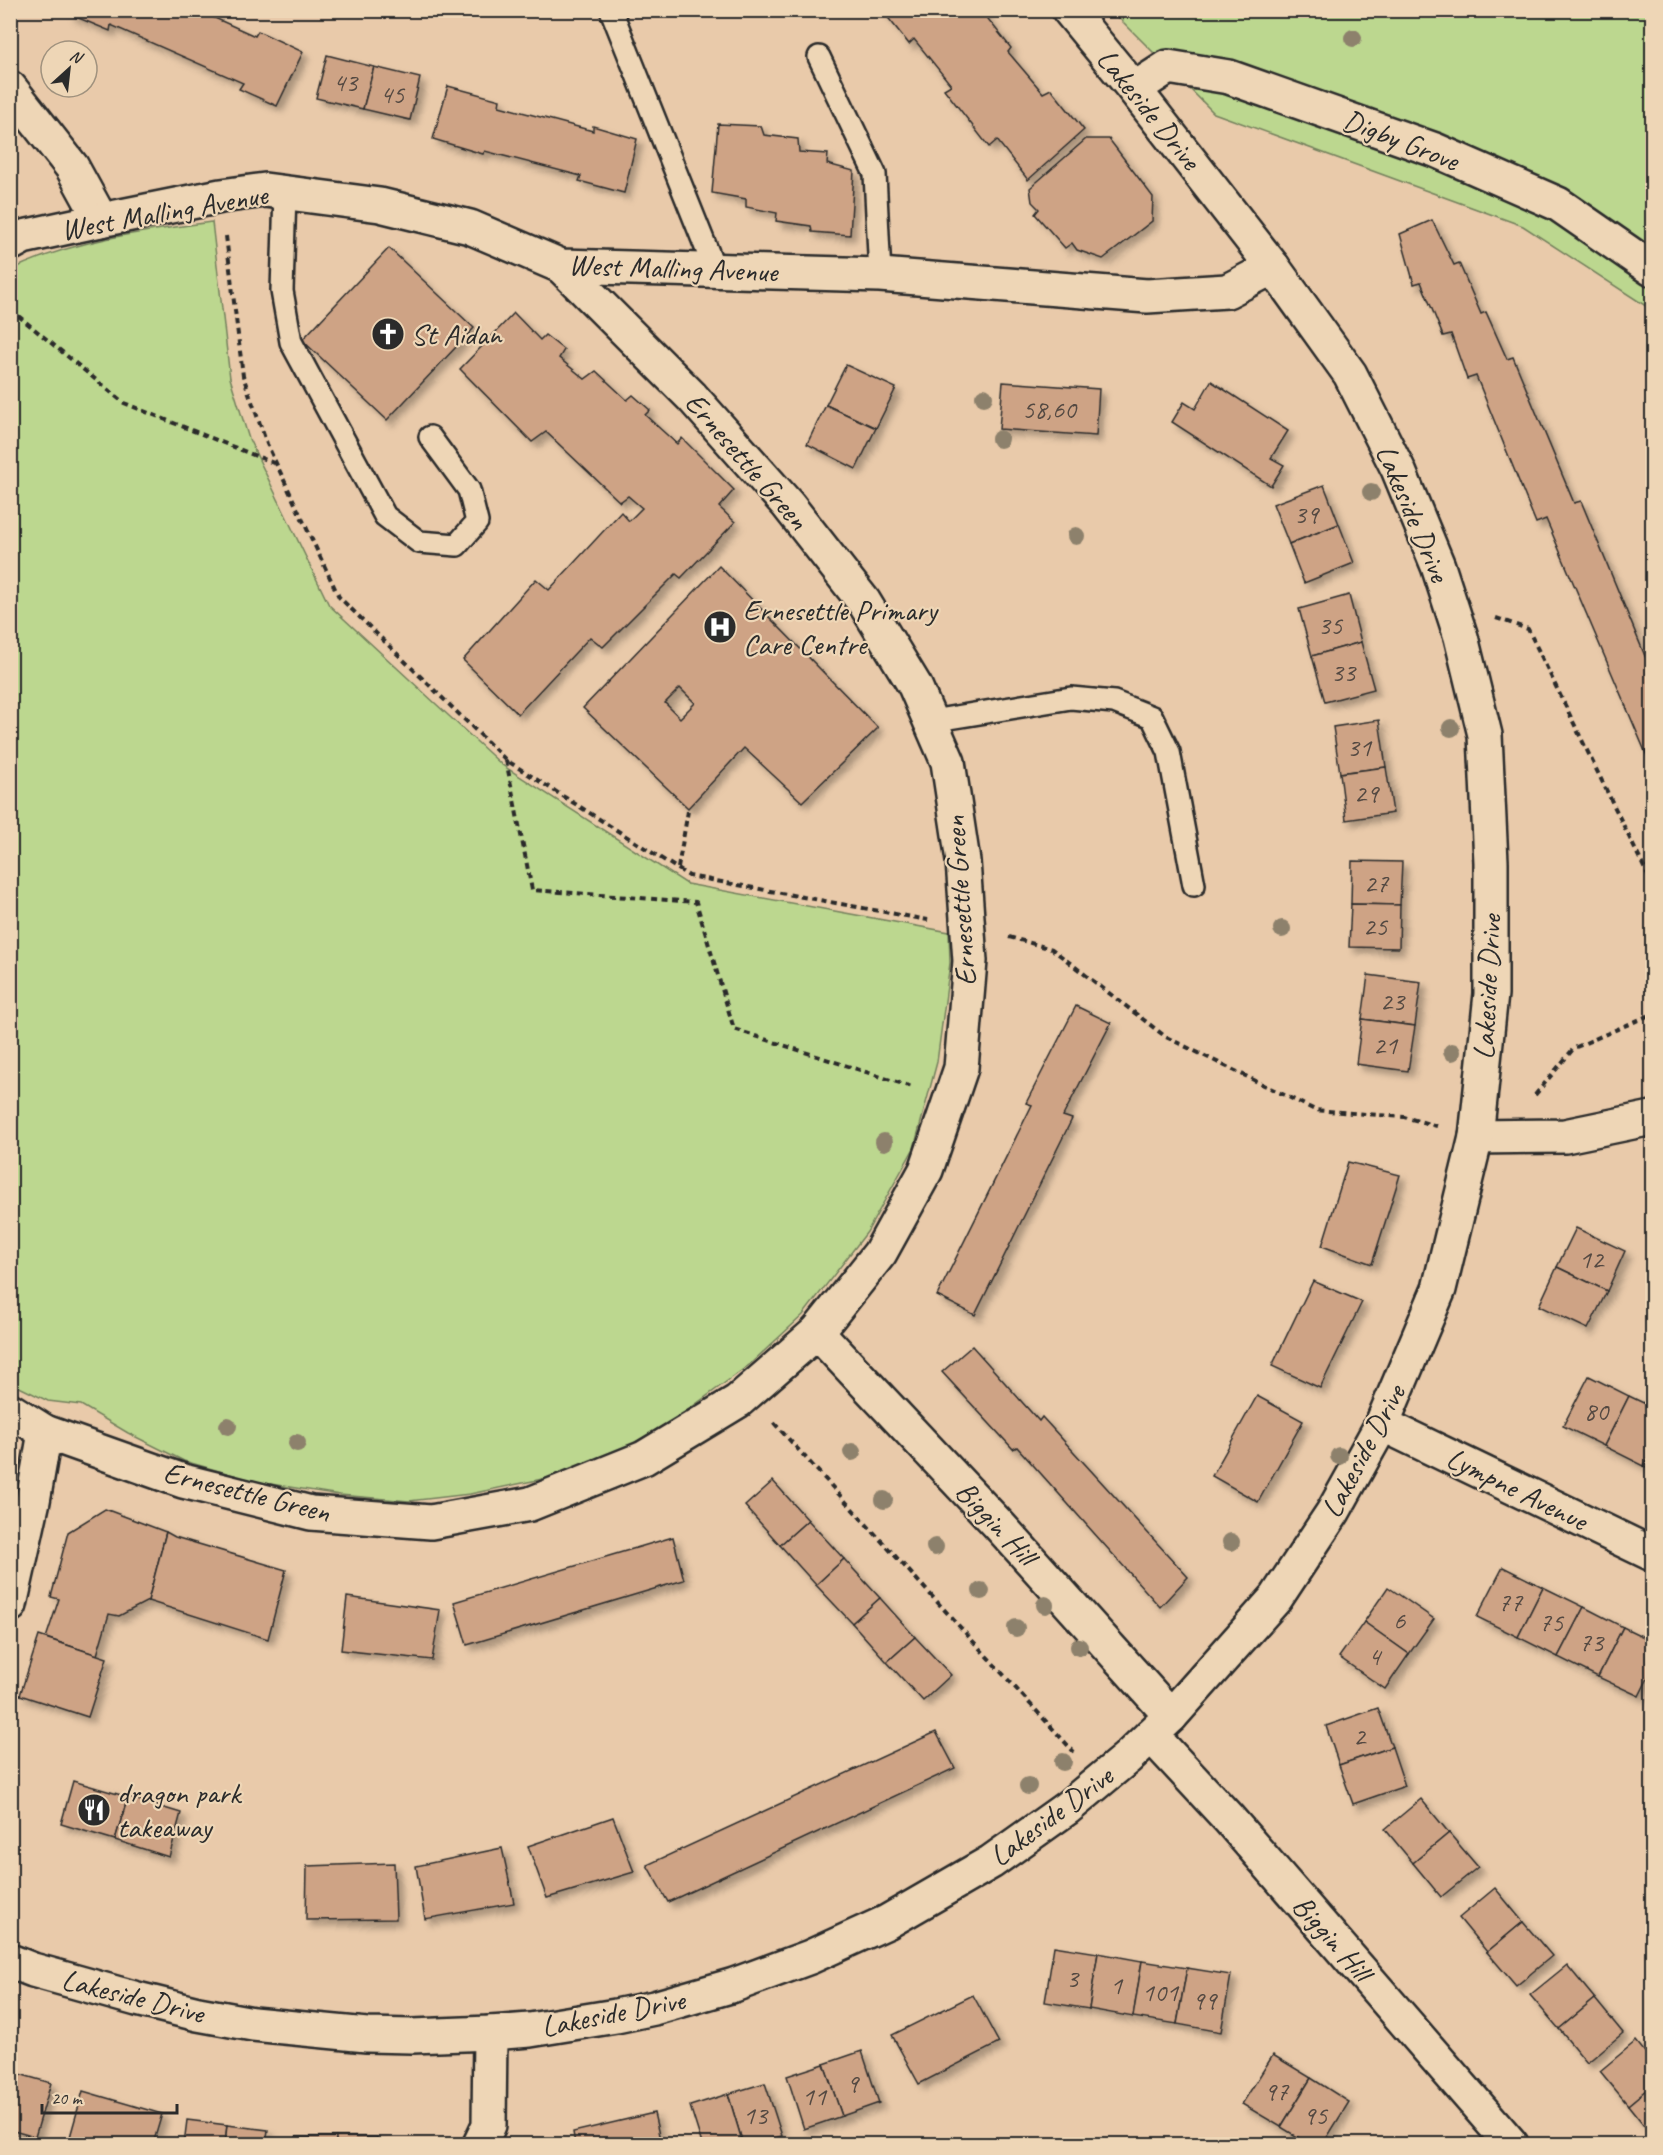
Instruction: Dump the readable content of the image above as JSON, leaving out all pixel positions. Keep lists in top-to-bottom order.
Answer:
{
  "streets": {
    "street": [
      "Lakeside Drive",
      "Digby Grove",
      "West Malling Avenue",
      "Ernesettle Green",
      "Lympne Avenue",
      "Biggin Hill"
    ]
  },
  "crossings": [
    ["Lakeside Drive", "Digby Grove"],
    ["Lakeside Drive", "West Malling Avenue"],
    ["Lakeside Drive", "Lympne Avenue"],
    ["Lakeside Drive", "Biggin Hill"],
    ["West Malling Avenue", "Ernesettle Green"],
    ["Ernesettle Green", "Biggin Hill"]
  ],
  "places": {
    "church": ["St Aidan"],
    "hospital": ["Ernesettle Primary Care Centre"],
    "restaurant": ["dragon park takeaway"]
  },
  "house_numbers": [
    "43",
    "45",
    "58,60",
    "39",
    "35",
    "33",
    "31",
    "29",
    "27",
    "25",
    "23",
    "21",
    "12",
    "80",
    "77",
    "6",
    "75",
    "73",
    "4",
    "2",
    "3",
    "1",
    "101",
    "99",
    "9",
    "97",
    "11",
    "13",
    "95"
  ],
  "scale_bar": "20 m",
  "north": "top right"
}
